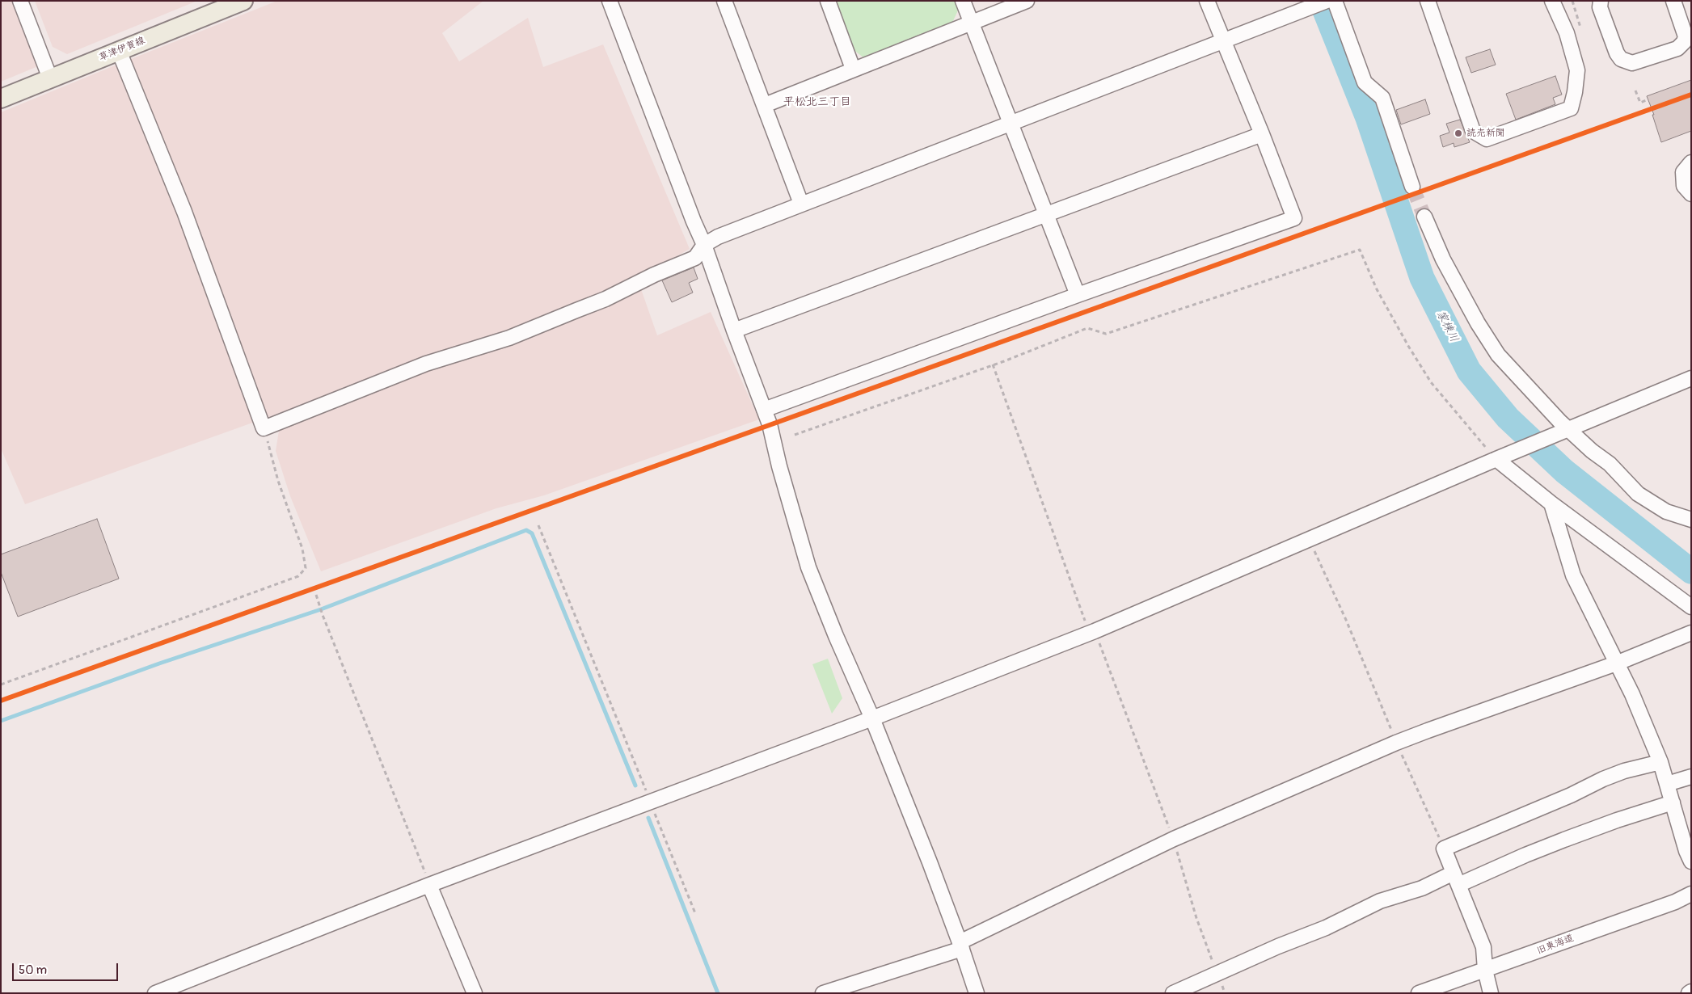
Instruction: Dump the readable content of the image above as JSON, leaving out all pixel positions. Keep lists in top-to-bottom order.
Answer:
{
  "streets": {
    "main road": ["草津伊賀線"],
    "street": ["旧東海道"]
  },
  "districts": ["平松北三丁目"],
  "water": ["家棟川"],
  "places": ["読売新聞"],
  "scale_bar": "50 m"
}
